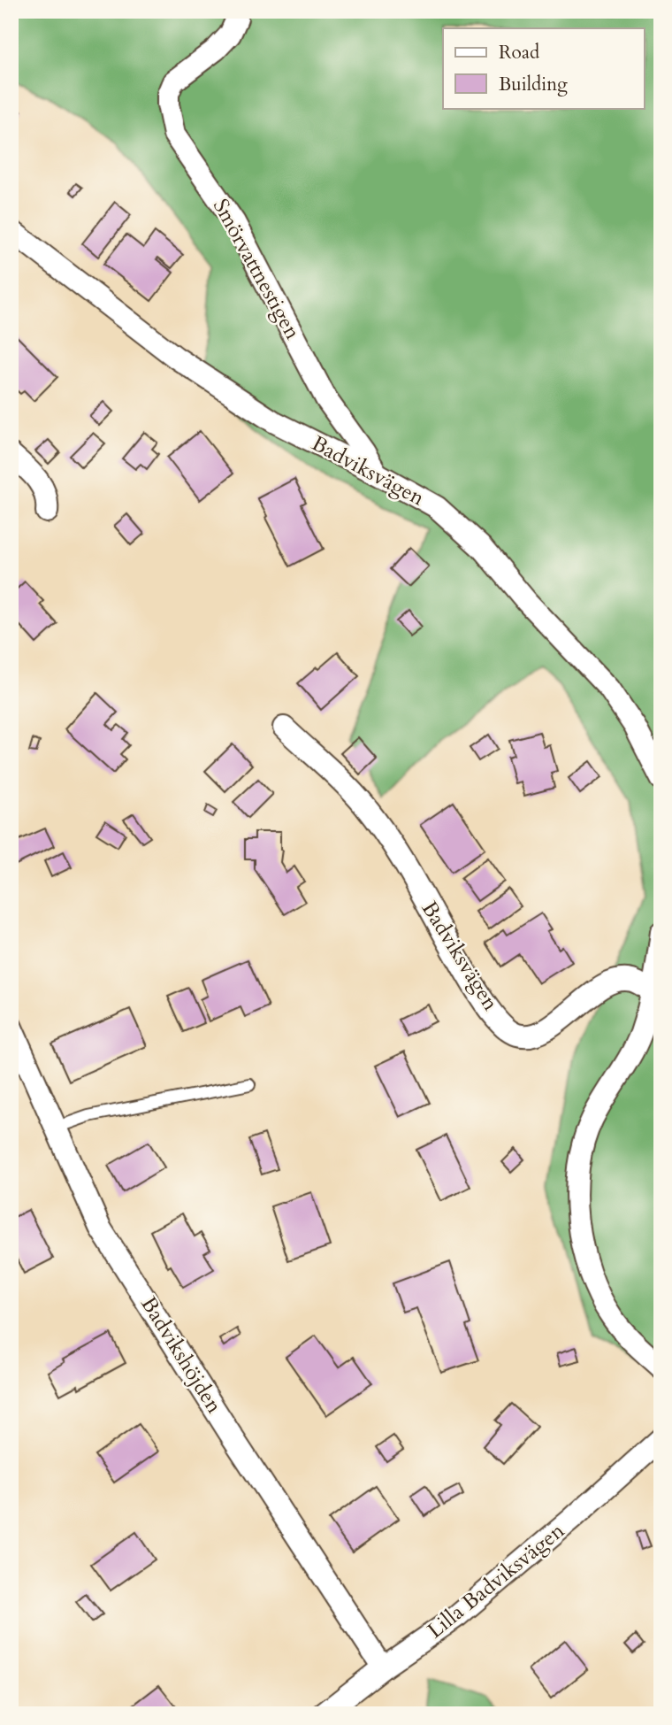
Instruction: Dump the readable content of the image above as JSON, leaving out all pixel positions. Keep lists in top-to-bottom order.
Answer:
{
  "streets": {
    "street": [
      "Smörvattnestigen",
      "Badviksvägen",
      "Badvikshöjden",
      "Lilla Badviksvägen"
    ]
  },
  "crossings": [
    ["Smörvattnestigen", "Badviksvägen"],
    ["Badvikshöjden", "Lilla Badviksvägen"]
  ],
  "legend": ["Road", "Building"]
}
